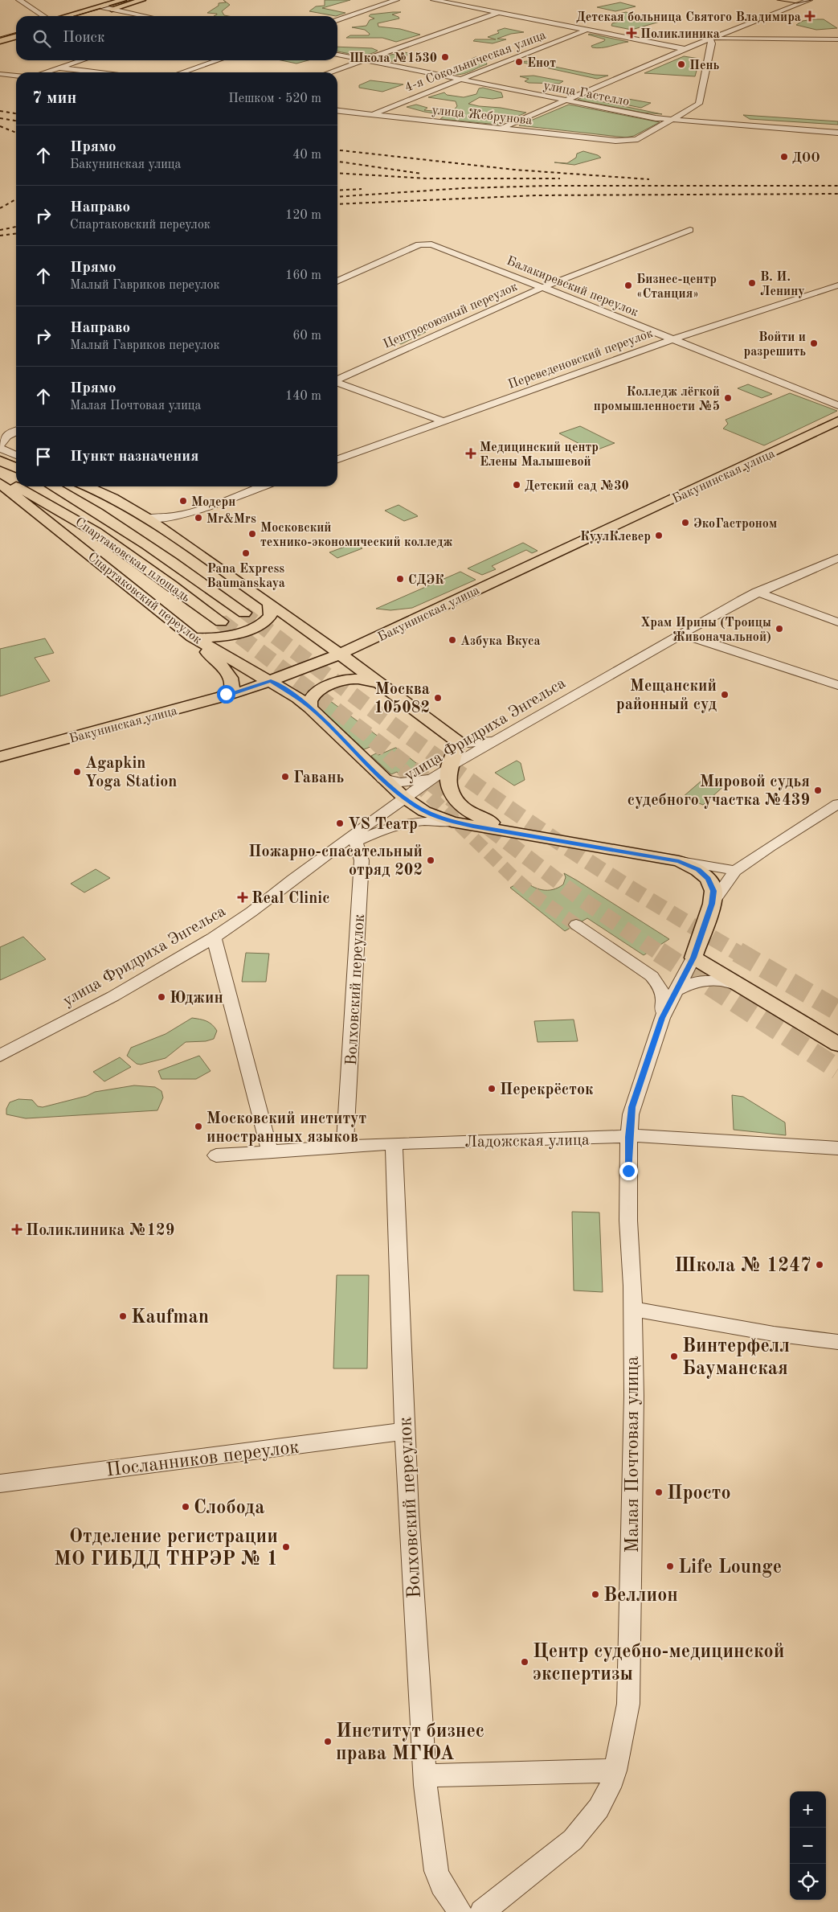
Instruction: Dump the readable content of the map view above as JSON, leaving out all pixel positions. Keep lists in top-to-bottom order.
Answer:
{
  "streets": {
    "main road": ["Бакунинская улица", "Спартаковская площадь", "Спартаковский переулок"],
    "street": [
      "4-я Сокольническая улица",
      "улица Гастелло",
      "улица Жебрунова",
      "Балакиревский переулок",
      "Центросоюзный переулок",
      "Переведеновский переулок",
      "улица Фридриха Энгельса",
      "Волховский переулок",
      "Ладожская улица",
      "Малая Почтовая улица",
      "Посланников переулок"
    ]
  },
  "crossings": [
    ["4-я Сокольническая улица", "улица Гастелло"],
    ["4-я Сокольническая улица", "улица Жебрунова"],
    ["улица Гастелло", "улица Жебрунова"],
    ["Балакиревский переулок", "Центросоюзный переулок"],
    ["Балакиревский переулок", "Переведеновский переулок"],
    ["Бакунинская улица", "Спартаковский переулок"],
    ["Спартаковский переулок", "улица Фридриха Энгельса"],
    ["улица Фридриха Энгельса", "Волховский переулок"],
    ["Волховский переулок", "Ладожская улица"],
    ["Волховский переулок", "Посланников переулок"],
    ["Ладожская улица", "Малая Почтовая улица"]
  ],
  "places": {
    "health": [
      "Детская больница Святого Владимира",
      "Поликлиника",
      "Медицинский центр Елены Малышевой",
      "Real Clinic",
      "Поликлиника №129"
    ],
    "other": [
      "Школа №1530",
      "Енот",
      "Пень",
      "ДОО",
      "В. И. Ленину",
      "Бизнес-центр «Станция»",
      "Войти и разрешить",
      "Колледж лёгкой промышленности №5",
      "Детский сад №30",
      "Модерн",
      "Mr&Mrs",
      "ЭкоГастроном",
      "Московский технико-экономический колледж",
      "КуулКлевер",
      "Pana Express Baumanskaya",
      "СДЭК",
      "Храм Ирины (Троицы Живоначальной)",
      "Азбука Вкуса",
      "Мещанский районный суд",
      "Москва 105082",
      "Agapkin Yoga Station",
      "Гавань",
      "Мировой судья судебного участка №439",
      "VS Театр",
      "Пожарно-спасательный отряд 202",
      "Юджин",
      "Перекрёсток",
      "Московский институт иностранных языков",
      "Школа № 1247",
      "Kaufman",
      "Винтерфелл Бауманская",
      "Просто",
      "Слобода",
      "Отделение регистрации МО ГИБДД ТНРЭР № 1",
      "Life Lounge",
      "Веллион",
      "Центр судебно-медицинской экспертизы",
      "Институт бизнес права МГЮА"
    ]
  },
  "page": {
    "search": "Поиск",
    "heading": ["7 мин", "Пешком · 520 m"],
    "list": [
      ["Прямо", "Бакунинская улица", "40 m"],
      ["Направо", "Спартаковский переулок", "120 m"],
      ["Прямо", "Малый Гавриков переулок", "160 m"],
      ["Направо", "Малый Гавриков переулок", "60 m"],
      ["Прямо", "Малая Почтовая улица", "140 m"],
      "Пункт назначения"
    ],
    "map_buttons": ["+", "−"]
  }
}
